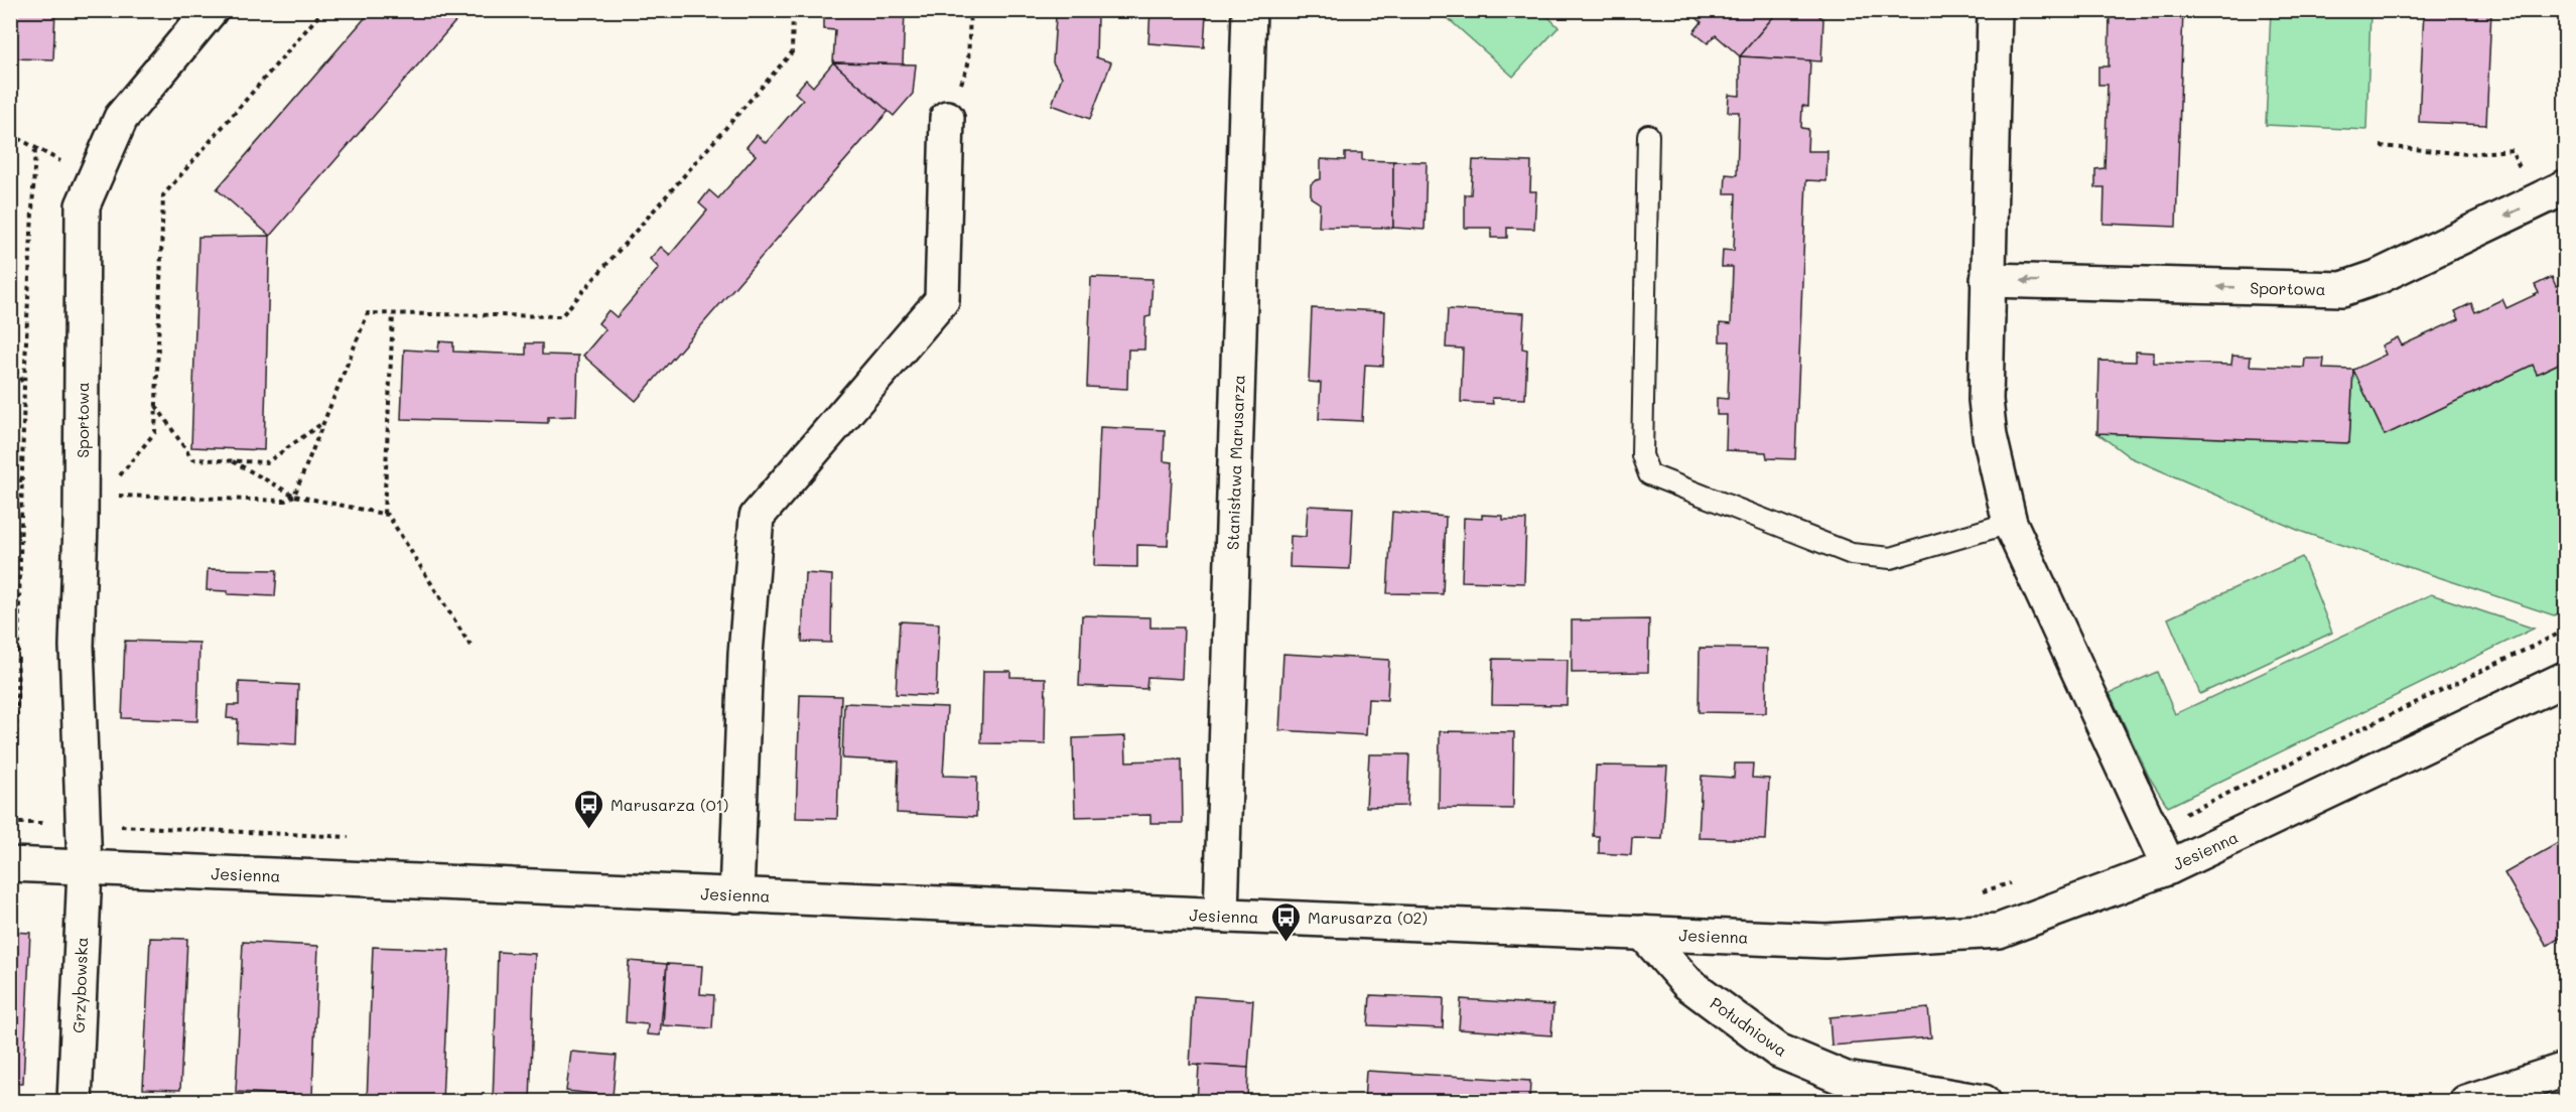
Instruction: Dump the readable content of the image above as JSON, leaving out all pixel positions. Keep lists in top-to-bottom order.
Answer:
{
  "streets": {
    "street": [
      "Sportowa",
      "Stanisława Marusarza",
      "Jesienna",
      "Grzybowska",
      "Południowa"
    ]
  },
  "crossings": [
    ["Sportowa", "Jesienna"],
    ["Sportowa", "Grzybowska"],
    ["Stanisława Marusarza", "Jesienna"],
    ["Jesienna", "Grzybowska"],
    ["Jesienna", "Południowa"]
  ],
  "one_way": ["Sportowa"],
  "places": {
    "bus stop": ["Marusarza (01)", "Marusarza (02)"]
  }
}
